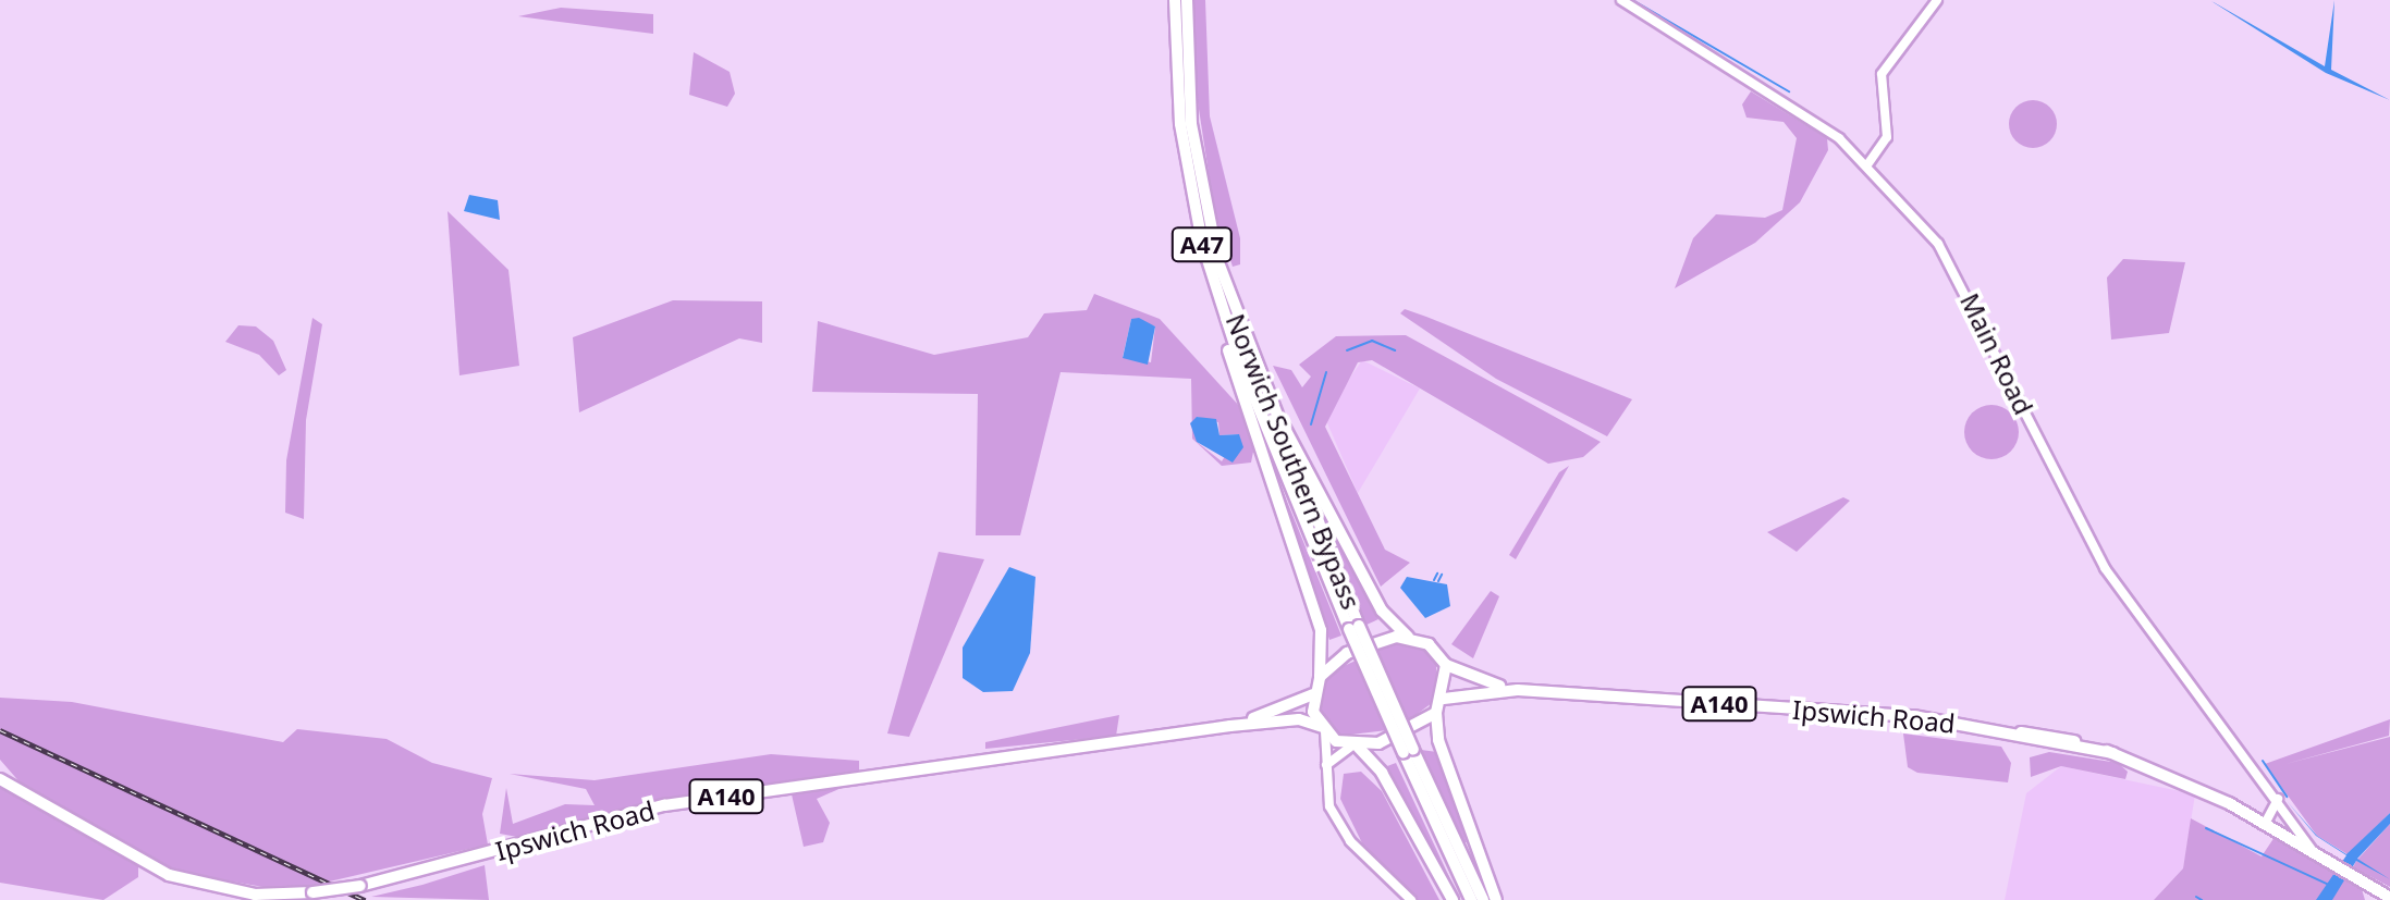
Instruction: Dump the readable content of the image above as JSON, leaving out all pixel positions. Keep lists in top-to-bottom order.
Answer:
{
  "streets": {
    "highway": [
      "A47",
      "Norwich Southern Bypass",
      "A140",
      "Ipswich Road"
    ],
    "main road": ["Main Road"]
  },
  "crossings": [
    ["A47", "Norwich Southern Bypass"],
    ["A47", "Ipswich Road"],
    ["Main Road", "Ipswich Road"]
  ]
}
